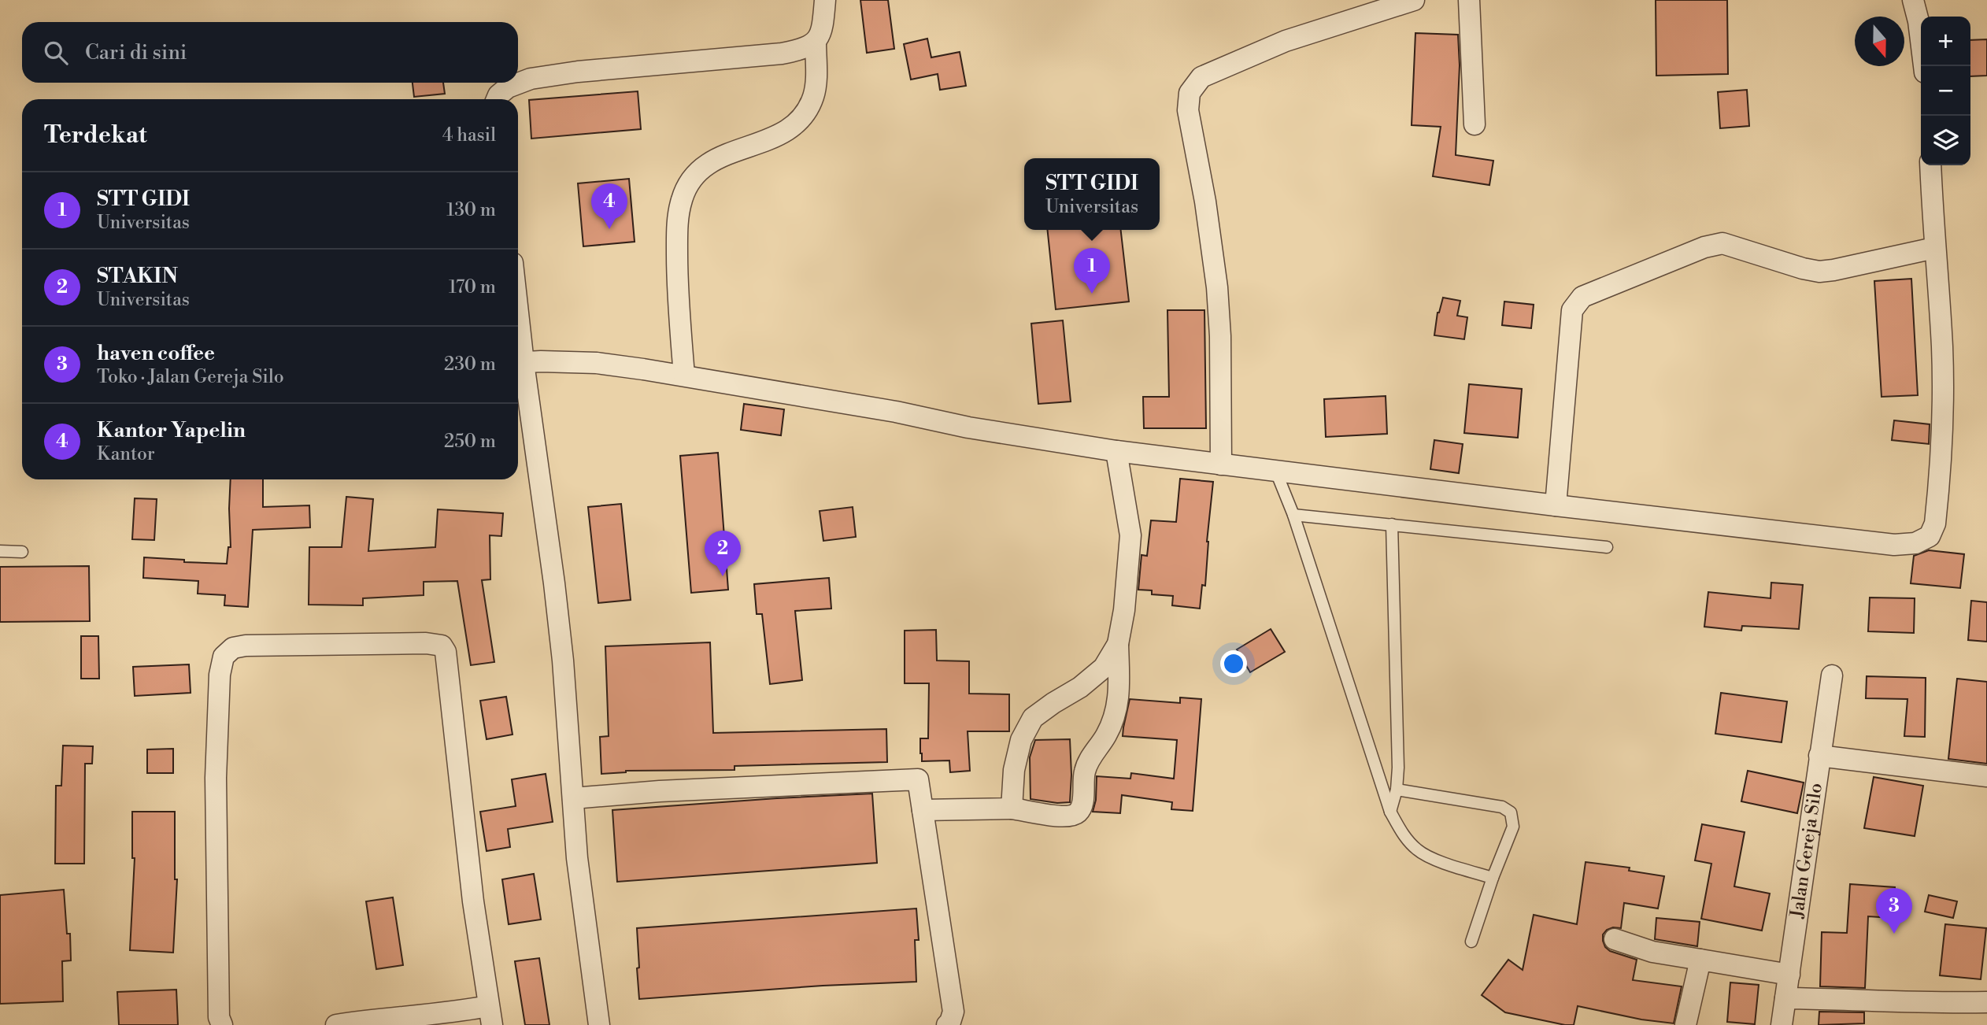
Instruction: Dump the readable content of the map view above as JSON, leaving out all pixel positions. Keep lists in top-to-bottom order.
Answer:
{
  "streets": {
    "street": ["Jalan Gereja Silo"]
  },
  "north": "bottom",
  "page": {
    "map_buttons": ["+", "−"],
    "search": "Cari di sini",
    "heading": ["Terdekat", "4 hasil"],
    "popup": ["STT GIDI", "Universitas"],
    "list": [
      {
        "mark": "1",
        "name": "STT GIDI",
        "note": "Universitas",
        "value": "130 m"
      },
      {
        "mark": "2",
        "name": "STAKIN",
        "note": "Universitas",
        "value": "170 m"
      },
      {
        "mark": "3",
        "name": "haven coffee",
        "note": "Toko · Jalan Gereja Silo",
        "value": "230 m"
      },
      {
        "mark": "4",
        "name": "Kantor Yapelin",
        "note": "Kantor",
        "value": "250 m"
      }
    ],
    "pins": [
      "4",
      "1",
      "2",
      "3"
    ]
  }
}
